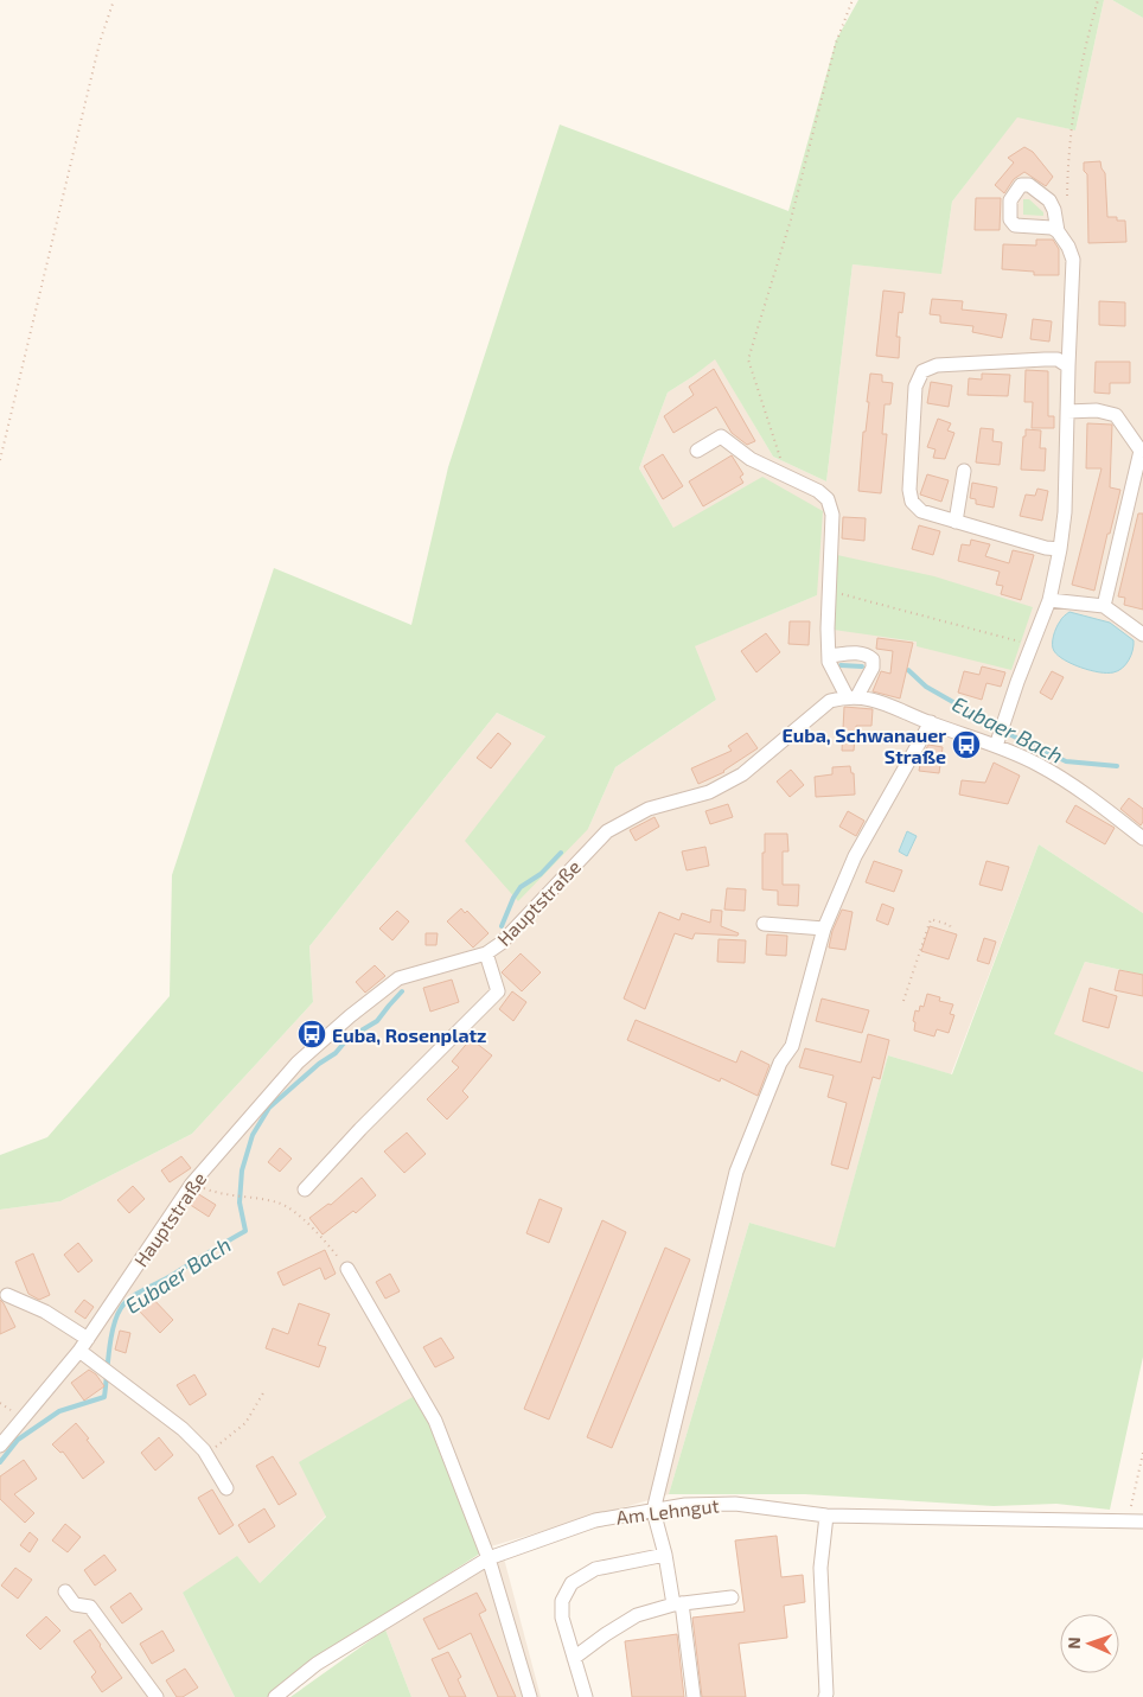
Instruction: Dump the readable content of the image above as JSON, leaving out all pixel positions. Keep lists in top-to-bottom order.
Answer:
{
  "streets": {
    "street": ["Hauptstraße", "Am Lehngut"]
  },
  "water": ["Eubaer Bach"],
  "places": {
    "bus stop": ["Euba, Schwanauer Straße", "Euba, Rosenplatz"]
  },
  "north": "left"
}
